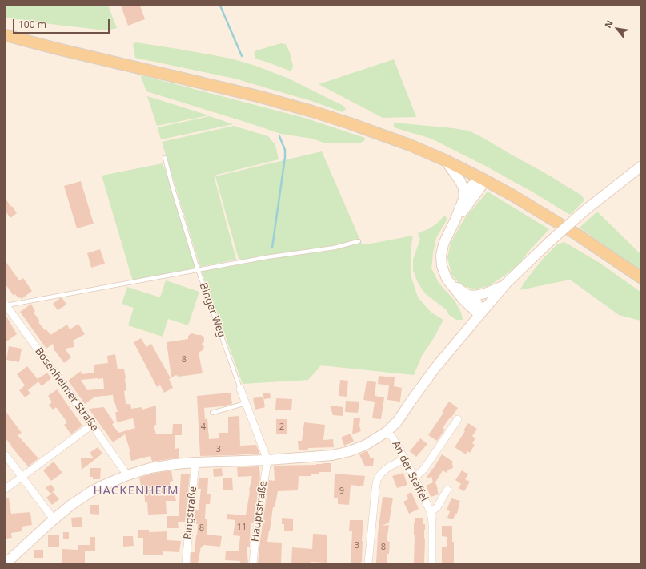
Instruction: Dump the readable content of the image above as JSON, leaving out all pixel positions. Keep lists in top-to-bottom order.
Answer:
{
  "streets": {
    "street": [
      "Binger Weg",
      "Bosenheimer Straße",
      "An der Staffel",
      "Hauptstraße",
      "Ringstraße"
    ]
  },
  "crossings": [
    ["Binger Weg", "Hauptstraße"]
  ],
  "districts": ["HACKENHEIM"],
  "house_numbers": [
    "8",
    "4",
    "2",
    "3",
    "9",
    "11",
    "8",
    "3",
    "8"
  ],
  "scale_bar": "100 m",
  "north": "top left"
}
